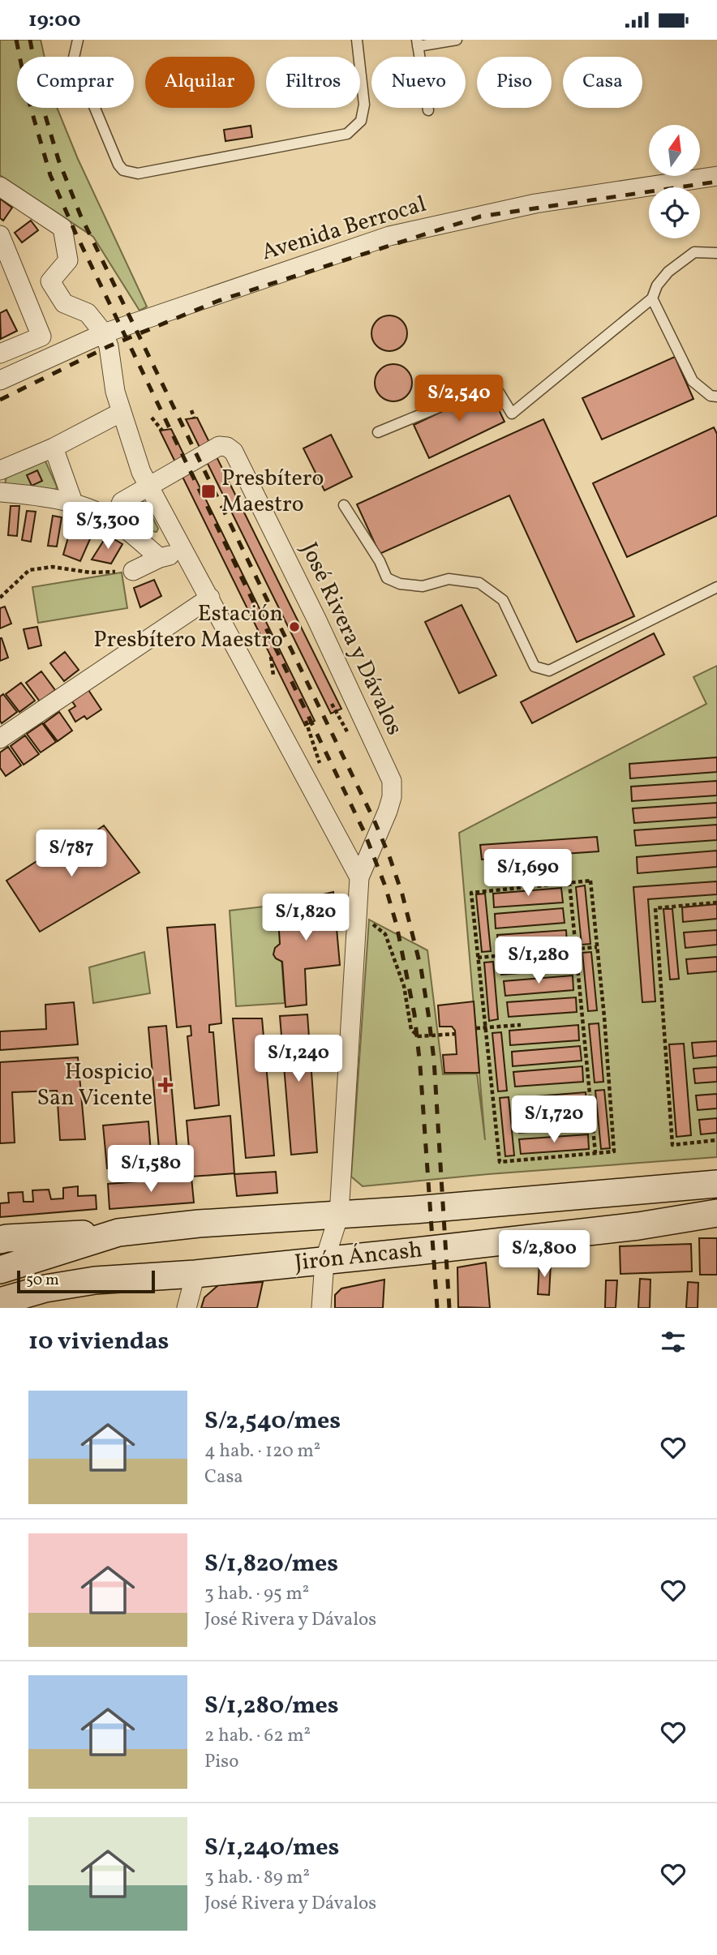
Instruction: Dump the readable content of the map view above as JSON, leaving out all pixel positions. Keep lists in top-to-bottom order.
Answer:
{
  "streets": {
    "main road": ["Jirón Áncash"],
    "street": ["Avenida Berrocal", "José Rivera y Dávalos"]
  },
  "crossings": [
    ["José Rivera y Dávalos", "Jirón Áncash"]
  ],
  "places": {
    "transit": ["Presbítero Maestro"],
    "other": ["Estación Presbítero Maestro"],
    "health": ["Hospicio San Vicente"]
  },
  "scale_bar": "50 m",
  "north": "top",
  "page": {
    "status": "19:00",
    "chip": [
      "Comprar",
      "Alquilar",
      "Filtros",
      "Nuevo",
      "Piso",
      "Casa"
    ],
    "price": [
      "S/2,540",
      "S/3,300",
      "S/787",
      "S/1,690",
      "S/1,820",
      "S/1,280",
      "S/1,240",
      "S/1,720",
      "S/1,580",
      "S/2,800"
    ],
    "scale": "50 m",
    "heading": "10 viviendas",
    "list": [
      {
        "name": "S/2,540/mes",
        "note": "4 hab. · 120 m² · Casa"
      },
      {
        "name": "S/1,820/mes",
        "note": "3 hab. · 95 m² · José Rivera y Dávalos"
      },
      {
        "name": "S/1,280/mes",
        "note": "2 hab. · 62 m² · Piso"
      },
      {
        "name": "S/1,240/mes",
        "note": "3 hab. · 89 m² · José Rivera y Dávalos"
      }
    ]
  }
}
